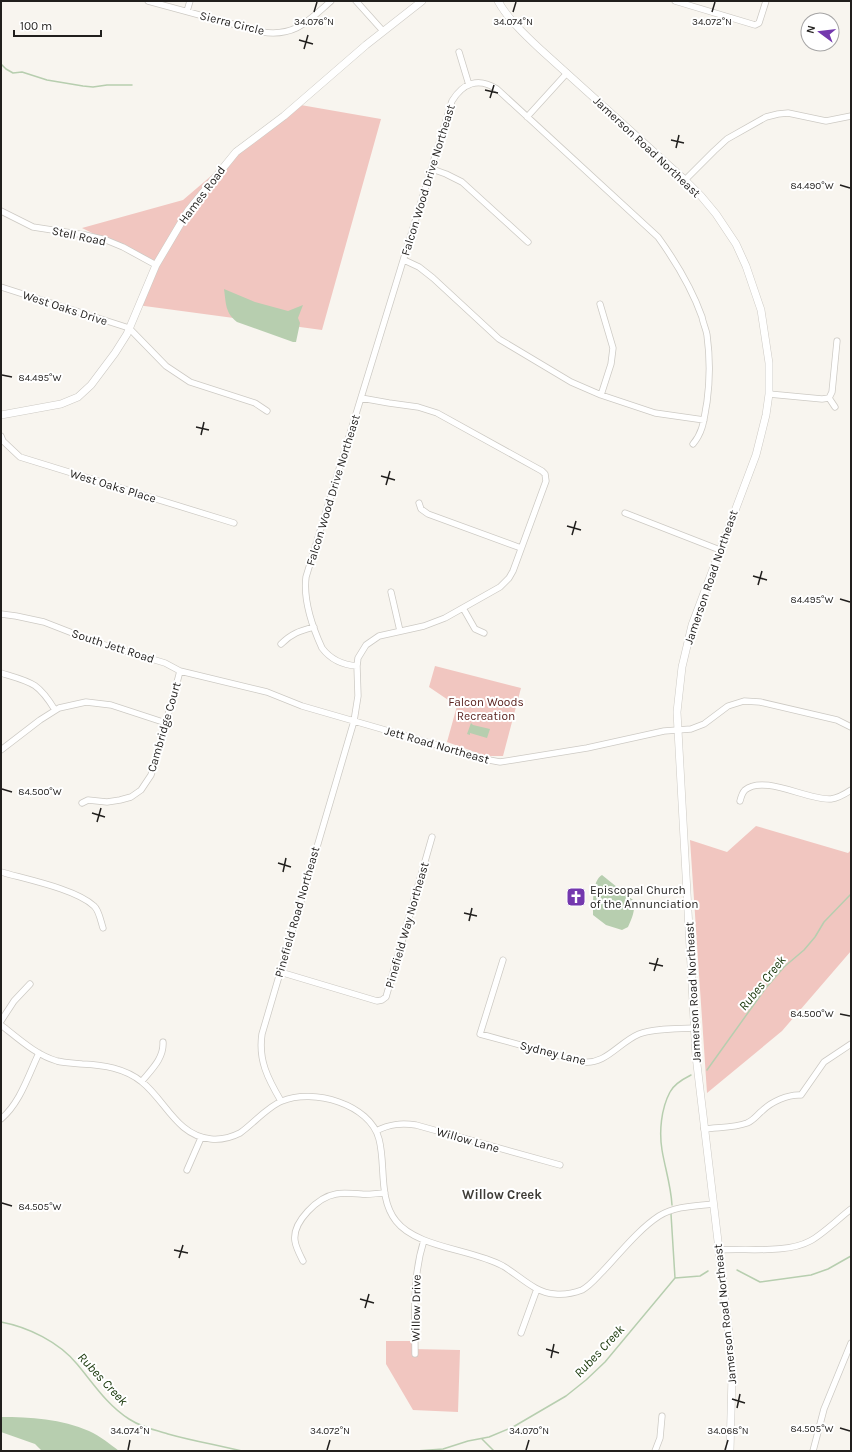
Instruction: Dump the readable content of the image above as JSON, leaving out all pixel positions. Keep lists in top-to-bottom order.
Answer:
{
  "streets": {
    "street": [
      "Sierra Circle",
      "Jamerson Road Northeast",
      "Falcon Wood Drive Northeast",
      "Hames Road",
      "Stell Road",
      "West Oaks Drive",
      "West Oaks Place",
      "South Jett Road",
      "Cambridge Court",
      "Jett Road Northeast",
      "Pinefield Road Northeast",
      "Pinefield Way Northeast",
      "Sydney Lane",
      "Willow Lane",
      "Willow Drive"
    ]
  },
  "crossings": [
    ["Jamerson Road Northeast", "Jett Road Northeast"],
    ["Jamerson Road Northeast", "Sydney Lane"],
    ["Falcon Wood Drive Northeast", "Pinefield Road Northeast"],
    ["Hames Road", "Stell Road"],
    ["Hames Road", "West Oaks Drive"],
    ["South Jett Road", "Cambridge Court"],
    ["South Jett Road", "Jett Road Northeast"],
    ["Jett Road Northeast", "Pinefield Road Northeast"],
    ["Pinefield Road Northeast", "Pinefield Way Northeast"]
  ],
  "districts": ["Willow Creek"],
  "water": ["Rubes Creek"],
  "parks": ["Falcon Woods Recreation"],
  "places": {
    "church": ["Episcopal Church of the Annunciation"]
  },
  "scale_bar": "100 m",
  "north": "left",
  "coordinates": [
    "34.074°N",
    "34.072°N",
    "34.076°N",
    "84.490°W",
    "84.495°W",
    "84.500°W",
    "84.505°W",
    "34.070°N",
    "34.068°N"
  ]
}
